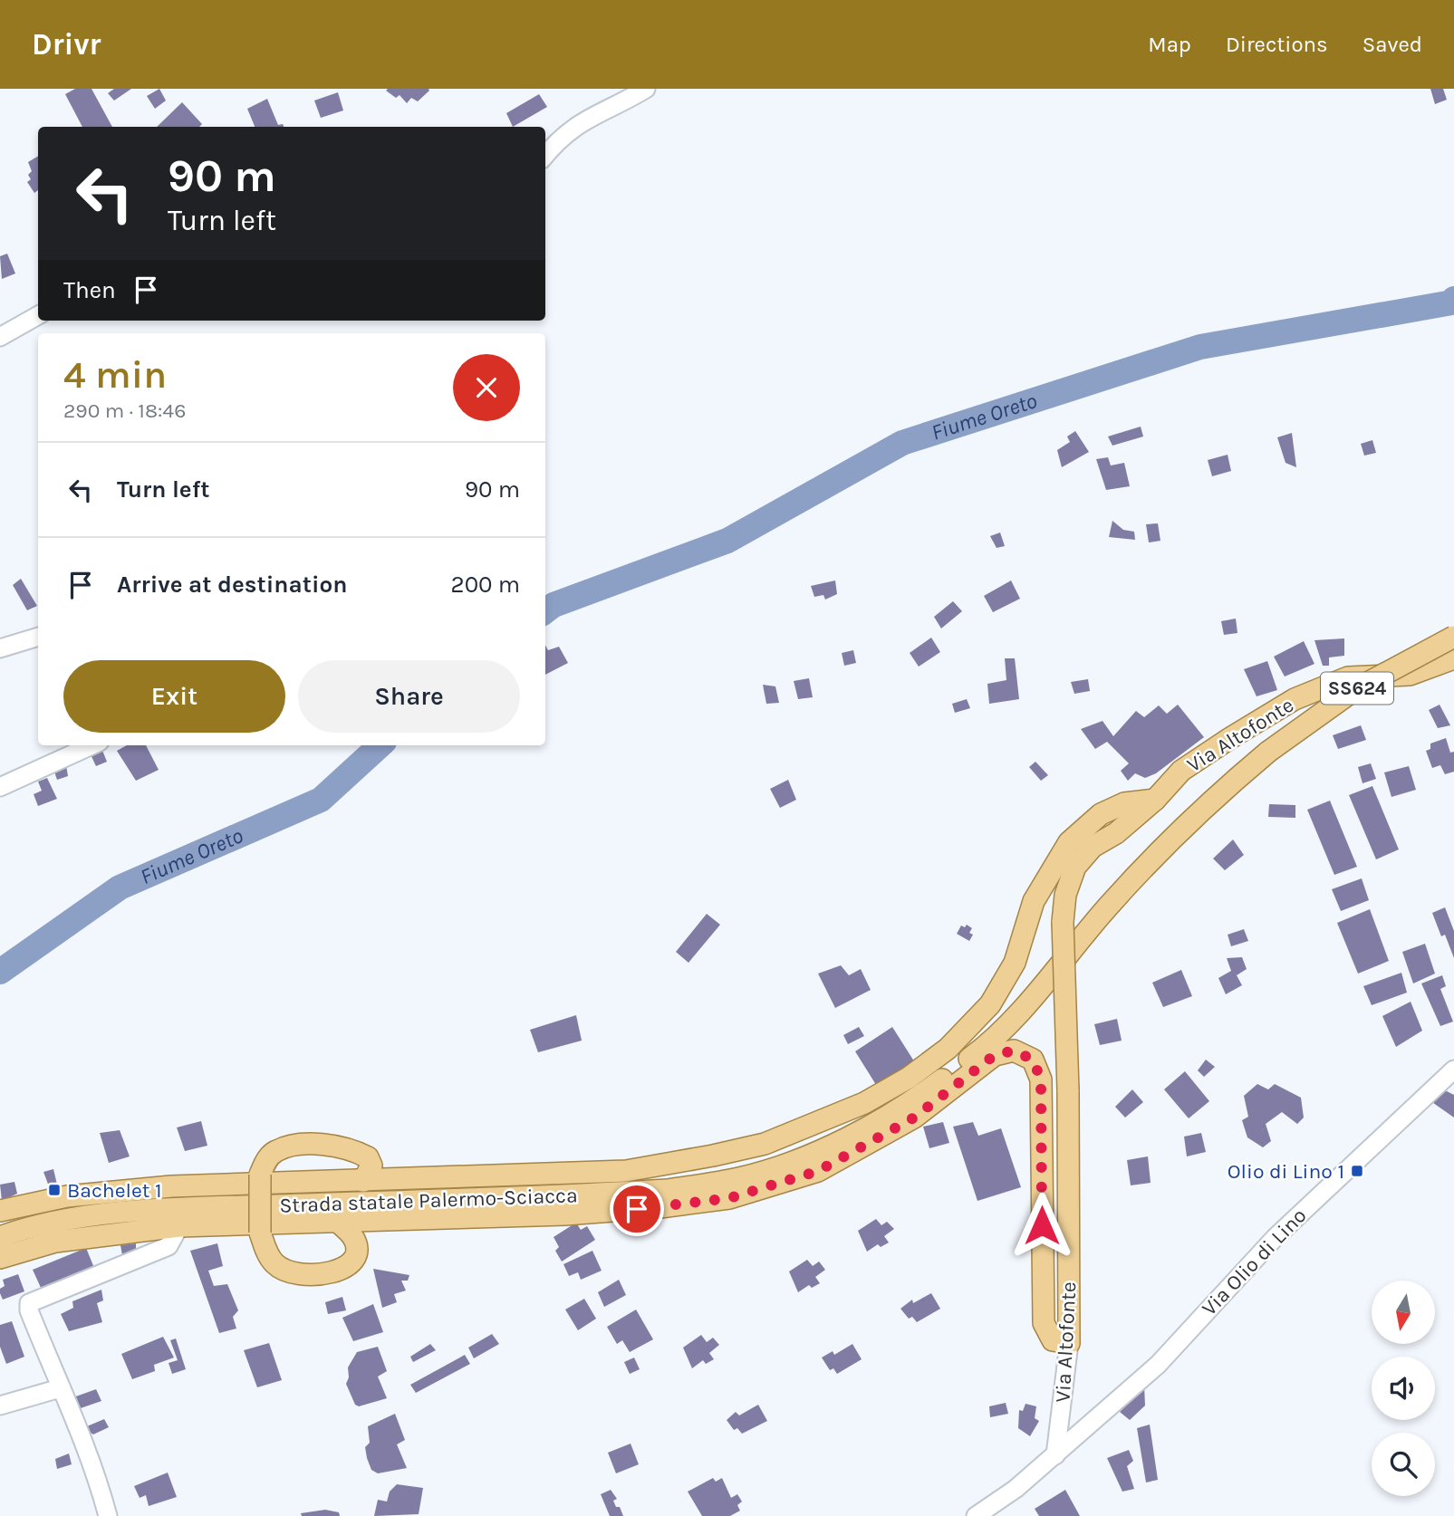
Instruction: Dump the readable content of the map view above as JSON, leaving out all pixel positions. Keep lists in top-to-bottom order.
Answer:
{
  "streets": {
    "main road": ["SS624", "Via Altofonte", "Strada statale Palermo-Sciacca"],
    "street": ["Via Olio di Lino"]
  },
  "crossings": [
    ["Via Altofonte", "Via Olio di Lino"]
  ],
  "water": ["Fiume Oreto"],
  "places": {
    "transit": ["Olio di Lino 1", "Bachelet 1"]
  },
  "north": "bottom",
  "page": {
    "header": "Drivr",
    "nav": ["Map", "Directions", "Saved"],
    "turn": ["90 m", "Turn left"],
    "then": "Then",
    "heading": ["4 min", "290 m · 18:46"],
    "list": [
      {
        "name": "Turn left",
        "value": "90 m"
      },
      {
        "name": "Arrive at destination",
        "value": "200 m"
      }
    ],
    "buttons": ["Exit", "Share"]
  }
}
